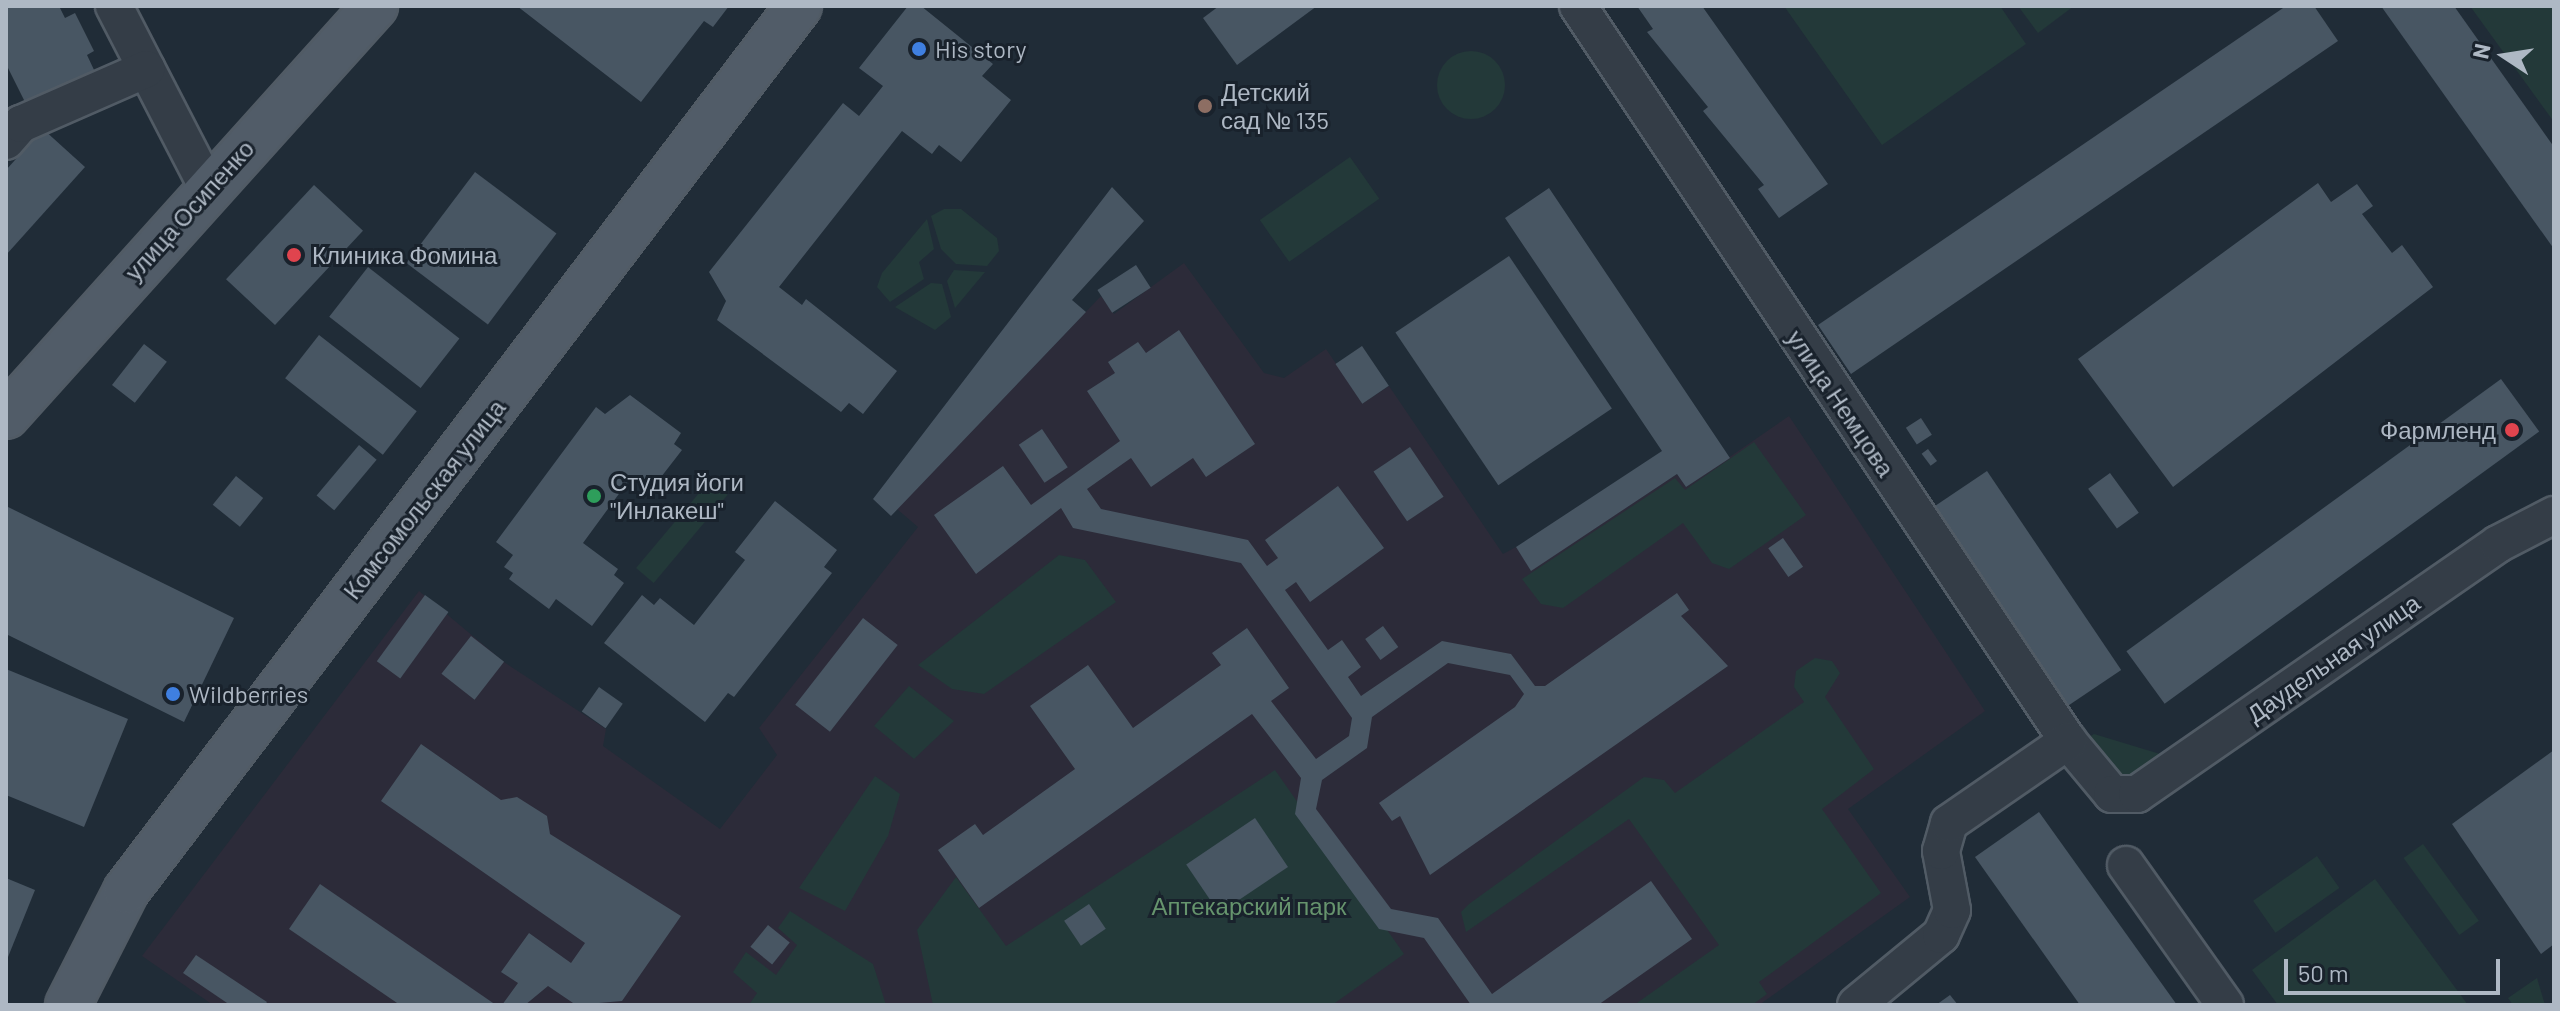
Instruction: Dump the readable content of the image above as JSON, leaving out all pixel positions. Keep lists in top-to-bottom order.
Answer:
{
  "streets": {
    "main road": ["улица Осипенко", "Комсомольская улица"],
    "street": ["улица Немцова", "Даудельная улица"]
  },
  "crossings": [
    ["улица Немцова", "Даудельная улица"]
  ],
  "parks": ["Аптекарский парк"],
  "places": [
    "His story",
    "Детский сад № 135",
    "Клиника Фомина",
    "Фармленд",
    "Студия йоги \"Инлакеш\"",
    "Wildberries"
  ],
  "scale_bar": "50 m",
  "north": "left"
}
